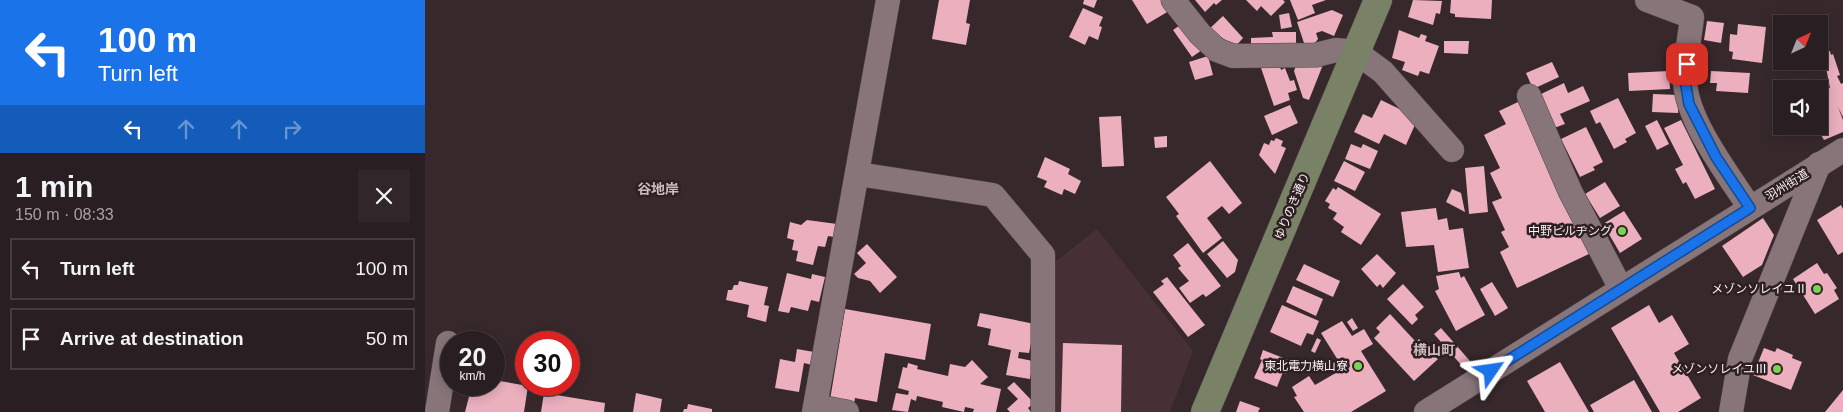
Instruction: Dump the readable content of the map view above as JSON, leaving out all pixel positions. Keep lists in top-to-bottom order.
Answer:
{
  "streets": {
    "street": ["羽州街道", "ゆりのき通り"]
  },
  "districts": ["谷地岸", "横山町"],
  "places": [
    "中野ビルヂング",
    "メゾンソレイユⅡ",
    "東北電力横山寮",
    "メゾンソレイユⅢ"
  ],
  "north": "top right",
  "page": {
    "turn": ["100 m", "Turn left"],
    "heading": ["1 min", "150 m · 08:33"],
    "list": [
      {
        "name": "Turn left",
        "value": "100 m"
      },
      {
        "name": "Arrive at destination",
        "value": "50 m"
      }
    ],
    "speed": "20 km/h",
    "limit": "30"
  }
}
